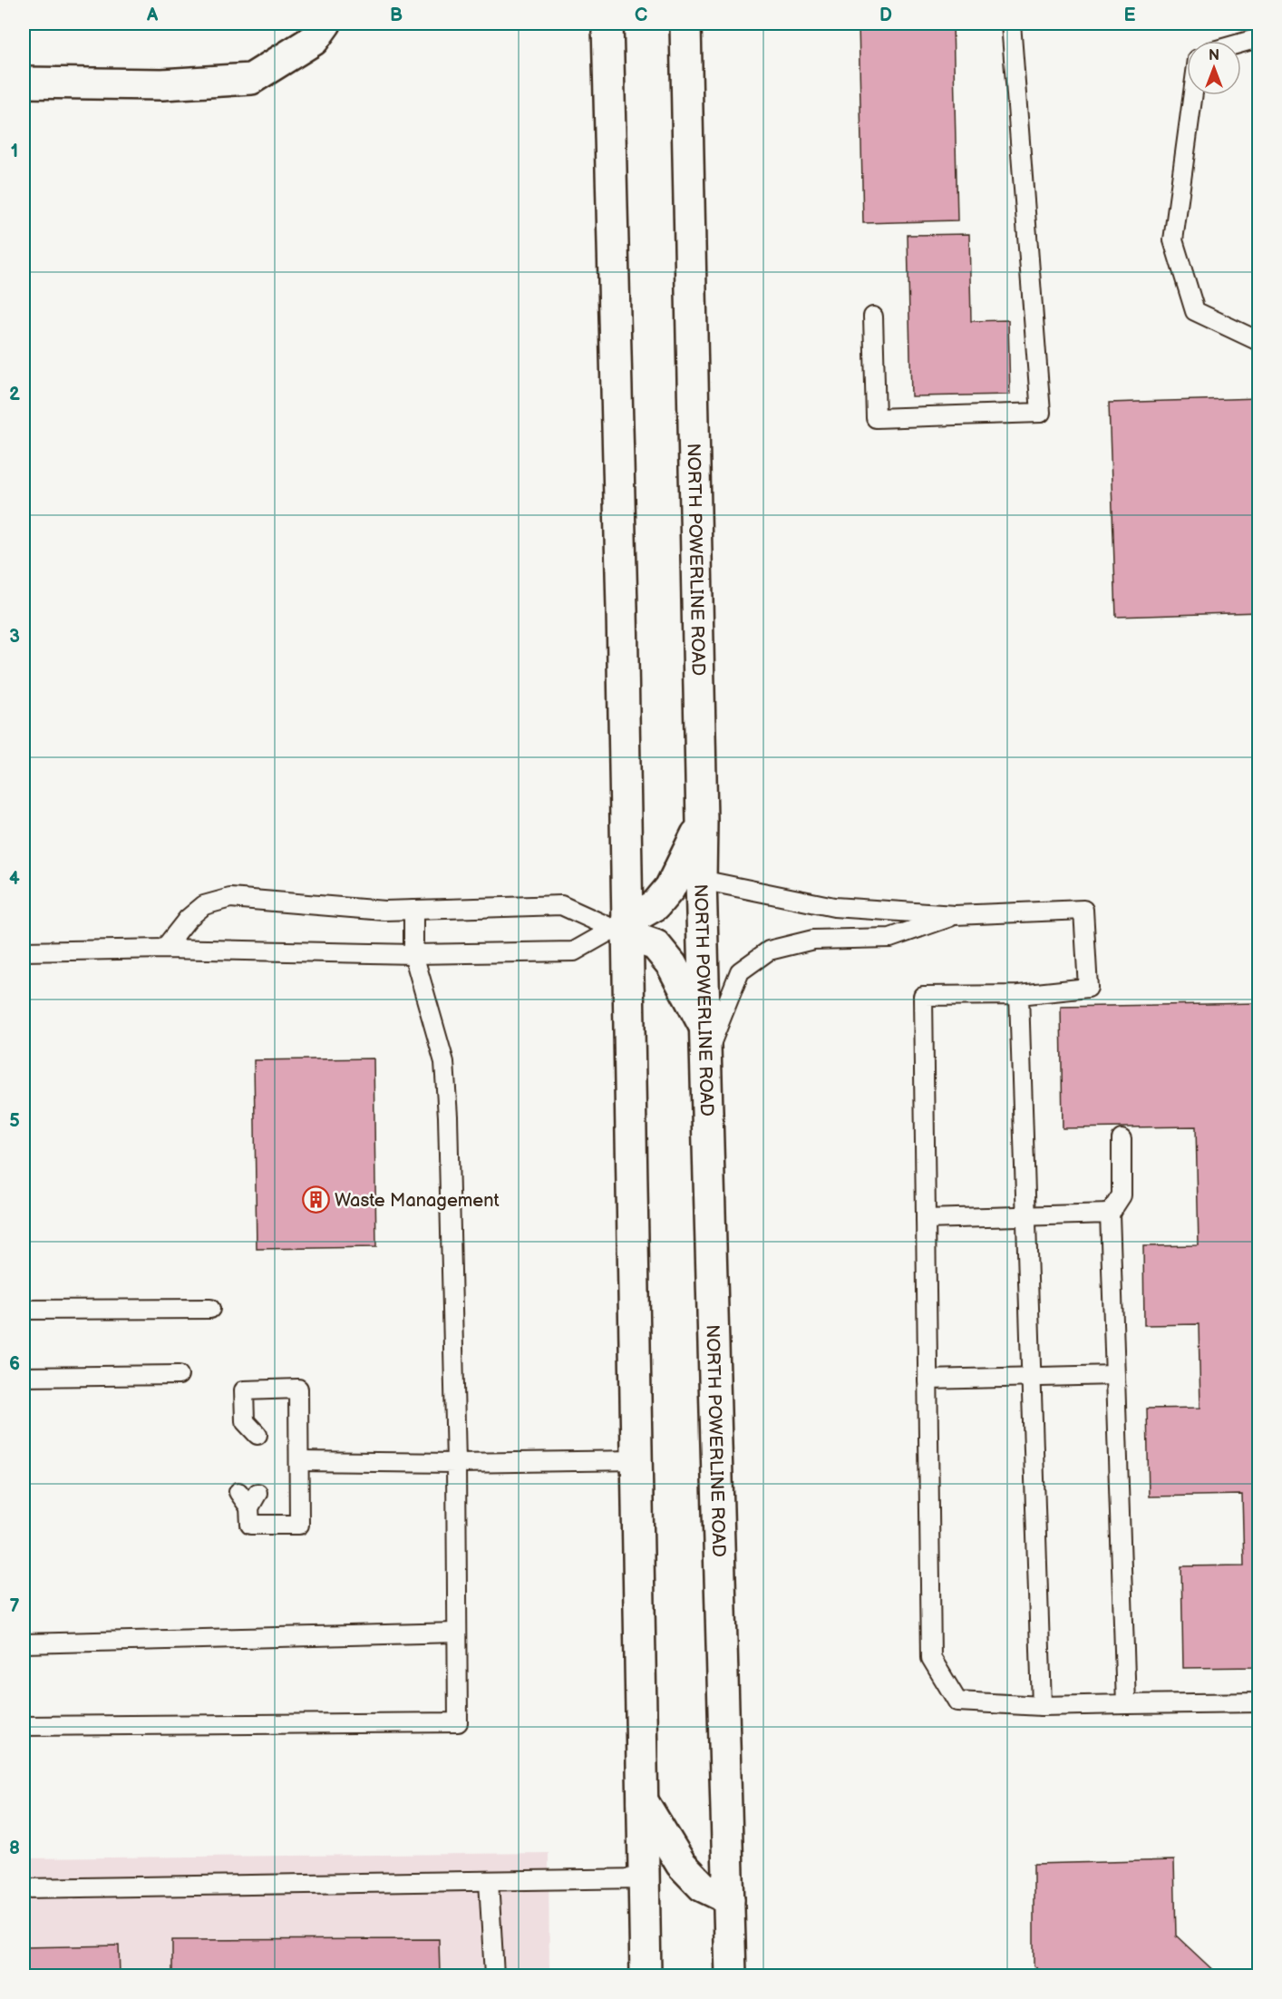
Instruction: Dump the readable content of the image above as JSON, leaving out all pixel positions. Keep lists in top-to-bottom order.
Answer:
{
  "streets": {
    "main road": ["NORTH POWERLINE ROAD"]
  },
  "places": {
    "building": ["Waste Management"]
  },
  "north": "top",
  "grid": {
    "columns": [
      "A",
      "B",
      "C",
      "D",
      "E"
    ],
    "rows": [
      "1",
      "2",
      "3",
      "4",
      "5",
      "6",
      "7",
      "8"
    ]
  }
}
